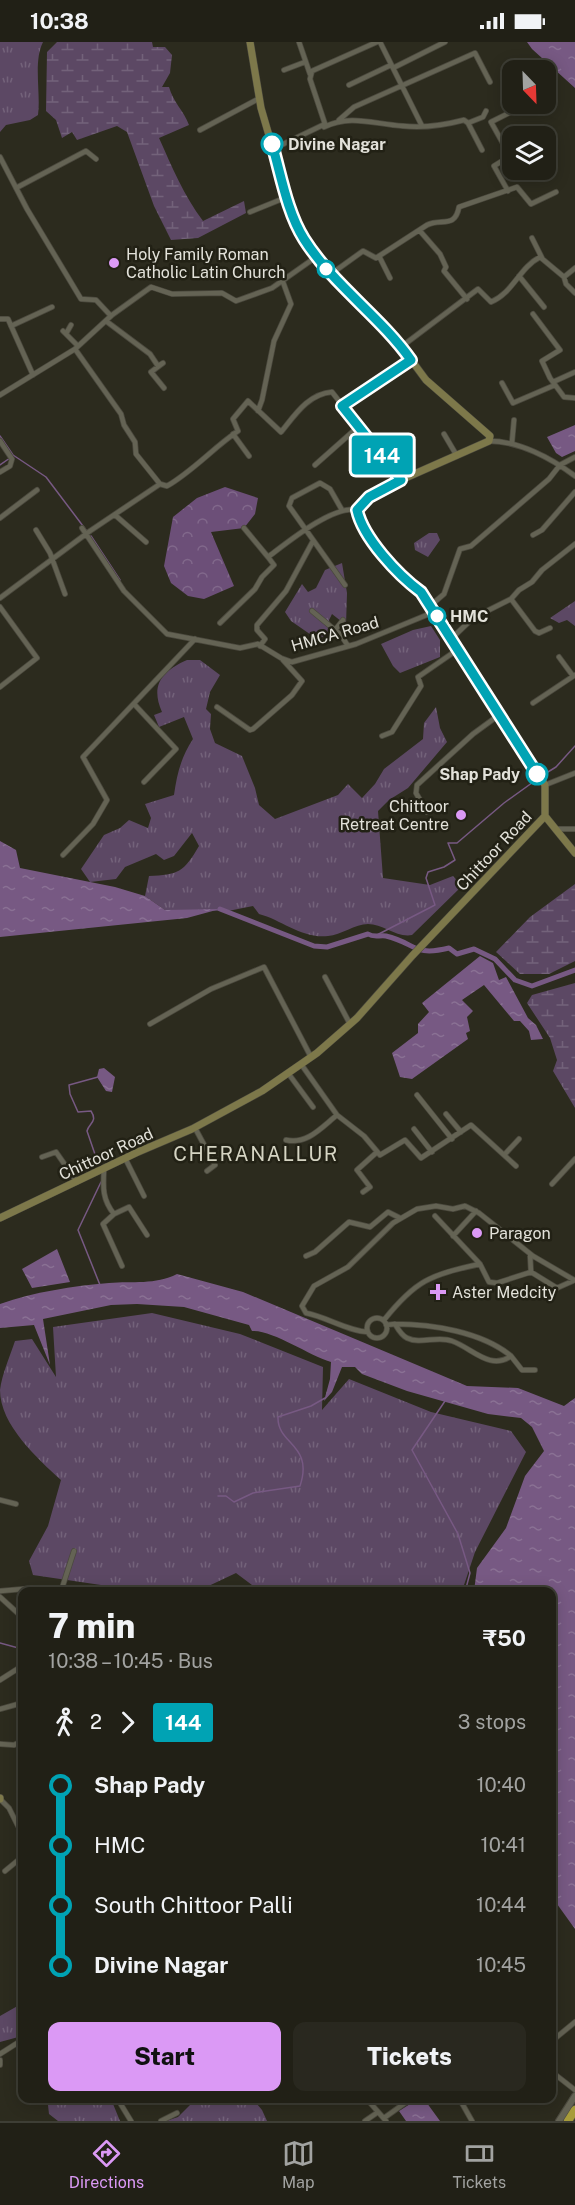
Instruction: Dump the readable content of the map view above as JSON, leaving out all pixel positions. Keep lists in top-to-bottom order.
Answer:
{
  "streets": {
    "main road": ["Chittoor Road"],
    "street": ["HMCA Road"]
  },
  "districts": ["CHERANALLUR"],
  "places": {
    "other": [
      "Divine Nagar",
      "Holy Family Roman Catholic Latin Church",
      "HMC",
      "Shap Pady",
      "Chittoor Retreat Centre",
      "Paragon"
    ],
    "health": ["Aster Medcity"]
  },
  "lines": ["bus line 144"],
  "north": "bottom right",
  "page": {
    "status": "10:38",
    "on_map": "144",
    "heading": ["7 min", "10:38 – 10:45 · Bus", "₹50"],
    "legs": ["2", "144", "3 stops"],
    "list": [
      {
        "name": "Shap Pady",
        "value": "10:40"
      },
      {
        "name": "HMC",
        "value": "10:41"
      },
      {
        "name": "South Chittoor Palli",
        "value": "10:44"
      },
      {
        "name": "Divine Nagar",
        "value": "10:45"
      }
    ],
    "buttons": ["Start", "Tickets"],
    "tabs": ["Directions", "Map", "Tickets"]
  }
}
